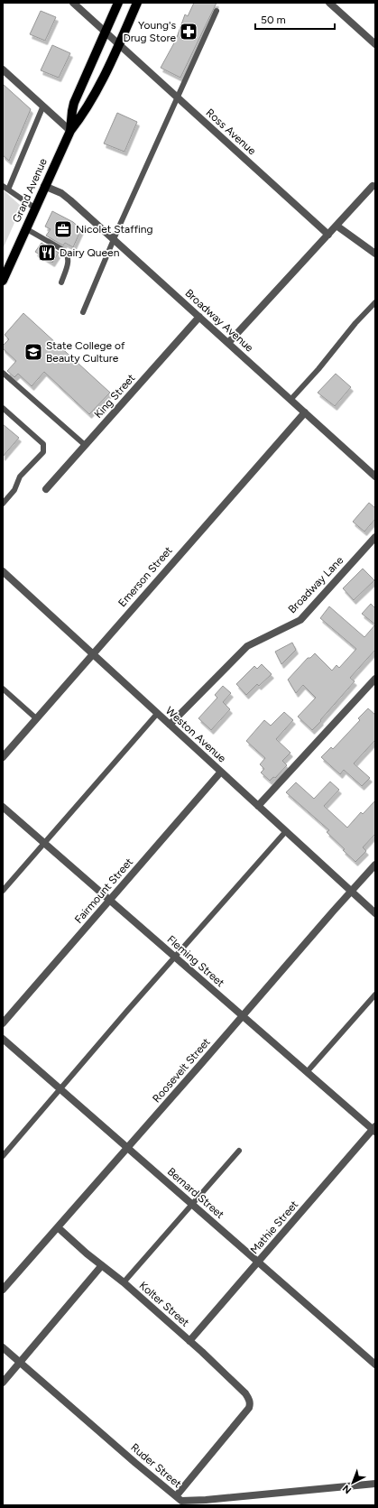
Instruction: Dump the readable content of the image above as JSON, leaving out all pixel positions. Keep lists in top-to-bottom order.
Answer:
{
  "streets": {
    "main road": ["Grand Avenue"],
    "street": [
      "Ross Avenue",
      "Broadway Avenue",
      "King Street",
      "Emerson Street",
      "Broadway Lane",
      "Weston Avenue",
      "Fairmount Street",
      "Fleming Street",
      "Roosevelt Street",
      "Bernard Street",
      "Mathie Street",
      "Kolter Street",
      "Ruder Street"
    ]
  },
  "crossings": [
    ["Ross Avenue", "Grand Avenue"],
    ["Grand Avenue", "Broadway Avenue"],
    ["Broadway Avenue", "King Street"],
    ["Broadway Avenue", "Emerson Street"],
    ["Emerson Street", "Weston Avenue"],
    ["Broadway Lane", "Weston Avenue"],
    ["Weston Avenue", "Fairmount Street"],
    ["Weston Avenue", "Roosevelt Street"],
    ["Fairmount Street", "Fleming Street"],
    ["Fleming Street", "Roosevelt Street"],
    ["Fleming Street", "Mathie Street"],
    ["Roosevelt Street", "Bernard Street"],
    ["Roosevelt Street", "Kolter Street"],
    ["Bernard Street", "Mathie Street"],
    ["Mathie Street", "Kolter Street"],
    ["Kolter Street", "Ruder Street"]
  ],
  "places": {
    "pharmacy": ["Young's Drug Store"],
    "office": ["Nicolet Staffing"],
    "restaurant": ["Dairy Queen"],
    "school or university": ["State College of Beauty Culture"]
  },
  "scale_bar": "50 m",
  "north": "bottom left"
}
